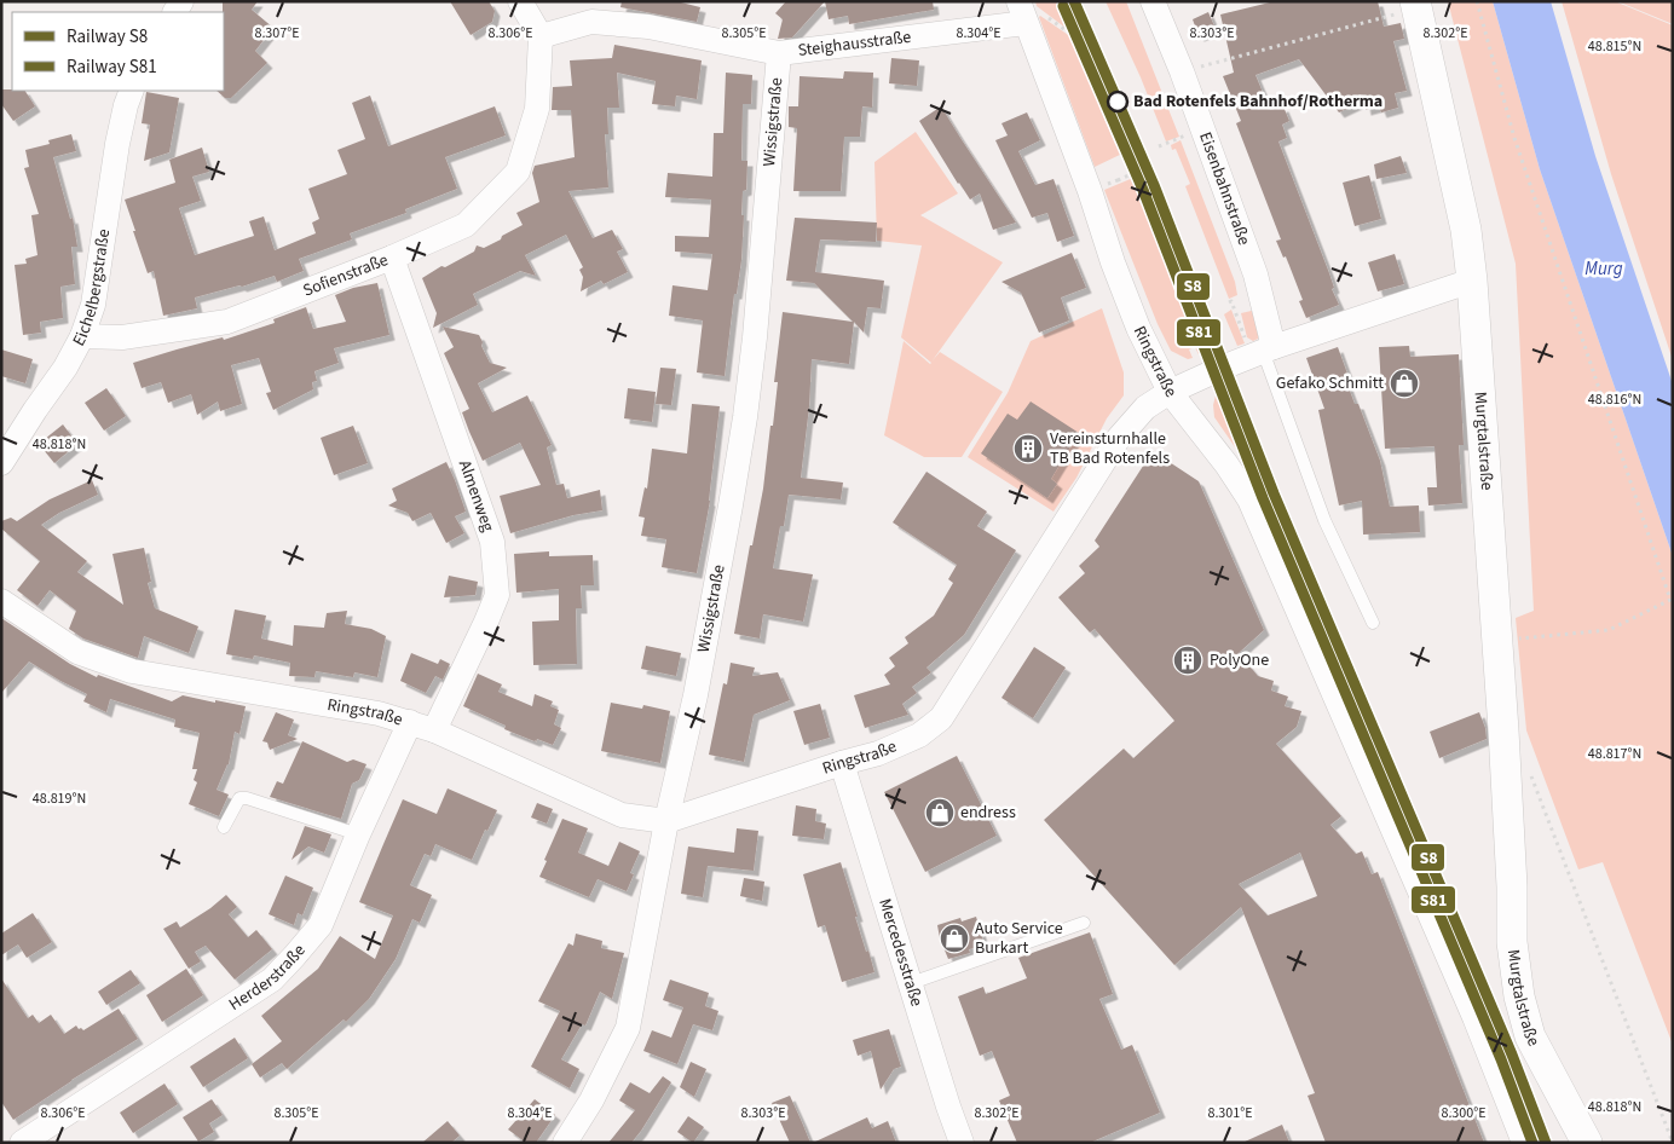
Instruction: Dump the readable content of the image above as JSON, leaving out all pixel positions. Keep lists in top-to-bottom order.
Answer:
{
  "streets": {
    "street": [
      "Steighausstraße",
      "Wissigstraße",
      "Eisenbahnstraße",
      "Sofienstraße",
      "Eichelbergstraße",
      "Ringstraße",
      "Murgtalstraße",
      "Almenweg",
      "Mercedesstraße",
      "Herderstraße"
    ]
  },
  "crossings": [
    ["Steighausstraße", "Wissigstraße"],
    ["Steighausstraße", "Sofienstraße"],
    ["Steighausstraße", "Ringstraße"],
    ["Wissigstraße", "Ringstraße"],
    ["Sofienstraße", "Eichelbergstraße"],
    ["Sofienstraße", "Almenweg"],
    ["Ringstraße", "Almenweg"],
    ["Ringstraße", "Mercedesstraße"],
    ["Ringstraße", "Herderstraße"]
  ],
  "water": ["Murg"],
  "places": {
    "other": ["Bad Rotenfels Bahnhof/Rotherma"],
    "shop": ["Gefako Schmitt", "endress", "Auto Service Burkart"],
    "building": ["Vereinsturnhalle TB Bad Rotenfels", "PolyOne"]
  },
  "lines": ["rail line S8", "rail line S81"],
  "legend": ["Railway S8", "Railway S81"],
  "coordinates": [
    "8.306°E",
    "8.305°E",
    "8.304°E",
    "8.303°E",
    "8.302°E",
    "8.307°E",
    "48.815°N",
    "48.816°N",
    "48.818°N",
    "48.817°N",
    "48.819°N",
    "8.301°E",
    "8.300°E"
  ]
}
